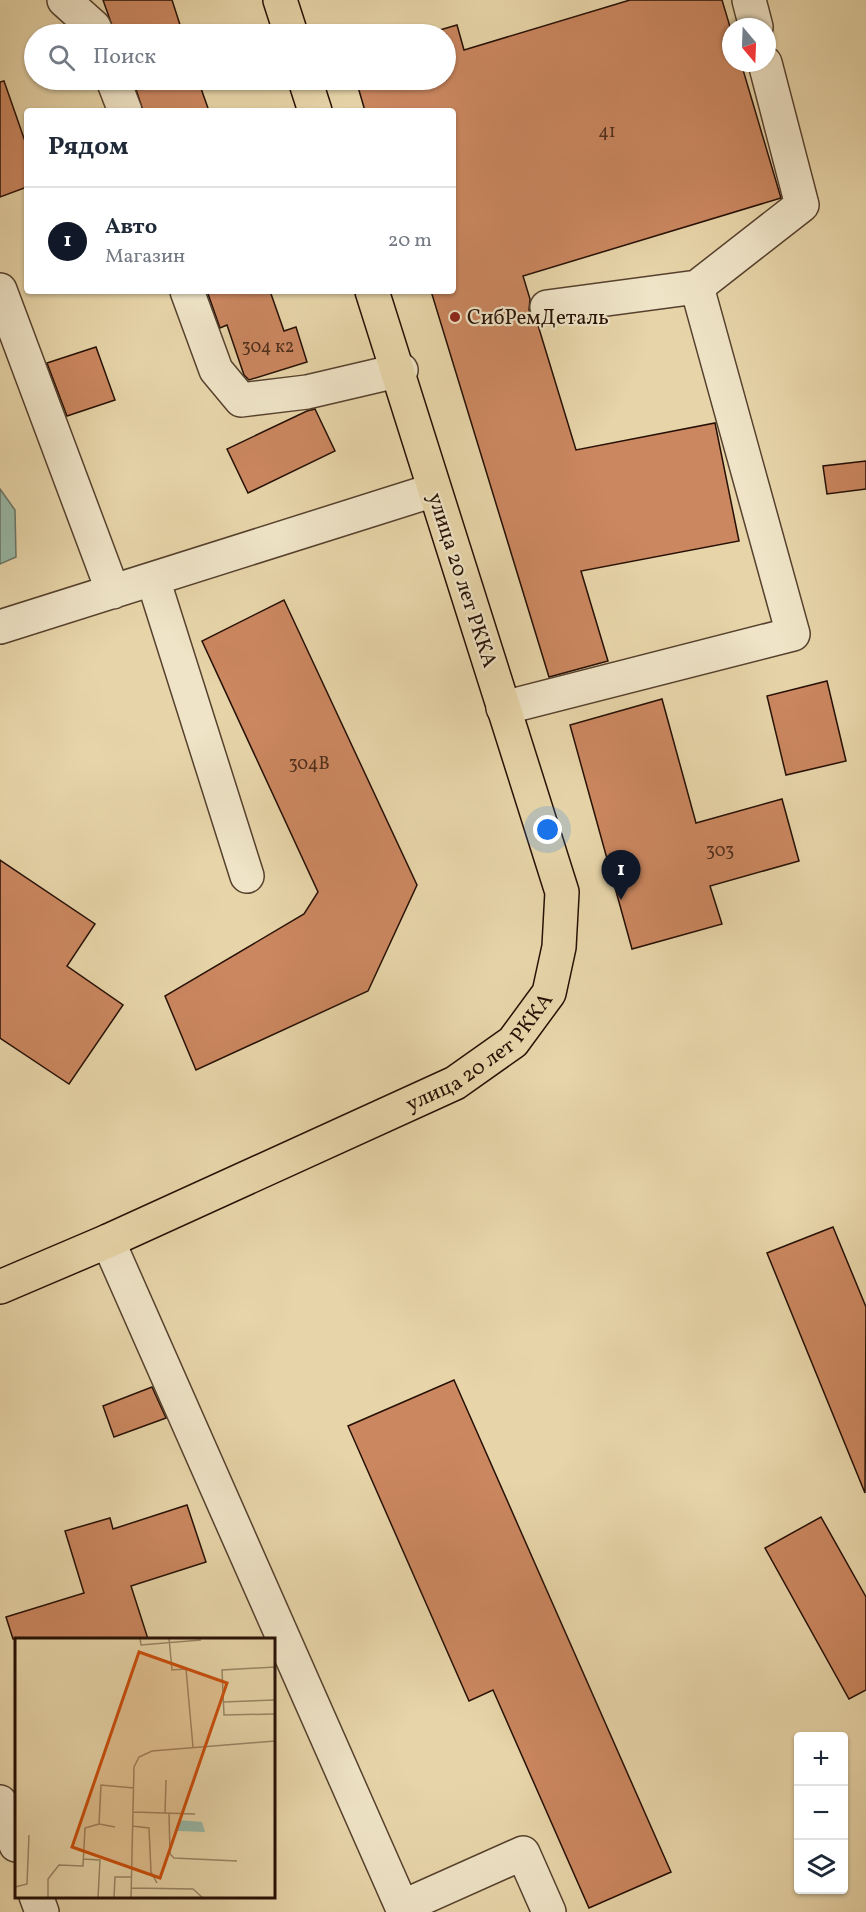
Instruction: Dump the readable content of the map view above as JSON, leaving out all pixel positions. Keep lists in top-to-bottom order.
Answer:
{
  "streets": {
    "main road": ["улица 20 лет РККА"]
  },
  "places": ["СибРемДеталь"],
  "house_numbers": [
    "41",
    "304 к2",
    "304В",
    "303"
  ],
  "north": "bottom",
  "page": {
    "search": "Поиск",
    "heading": "Рядом",
    "list": [
      {
        "mark": "1",
        "name": "Авто",
        "note": "Магазин",
        "value": "20 m"
      }
    ],
    "pins": "1",
    "map_buttons": ["+", "−"]
  }
}
